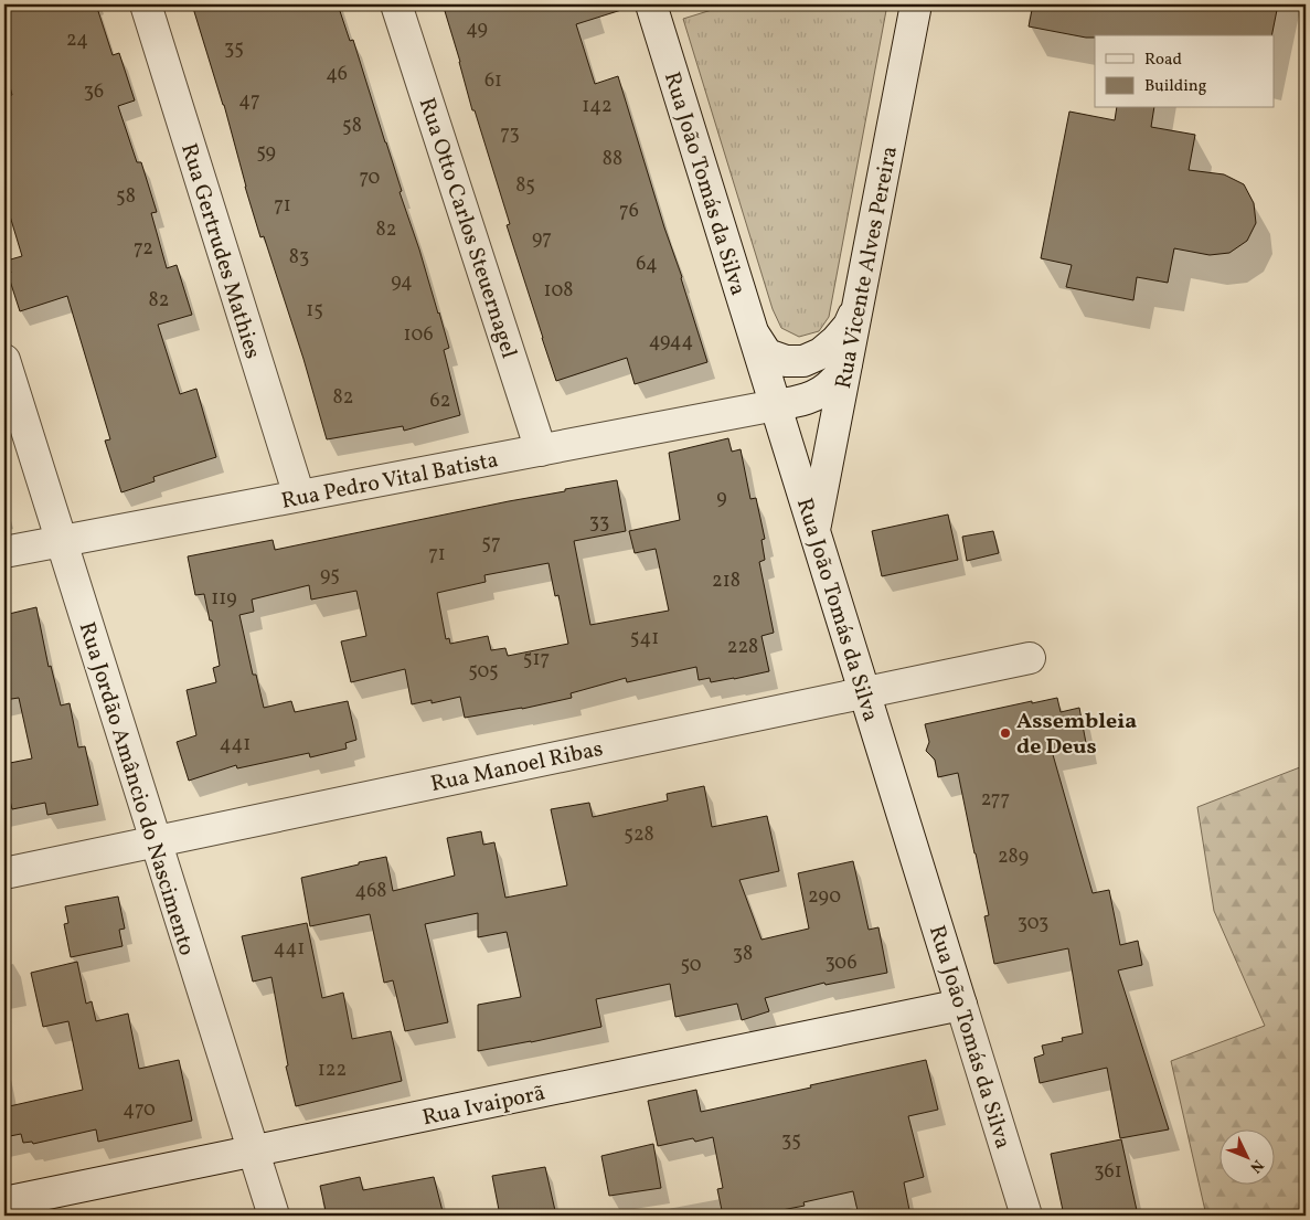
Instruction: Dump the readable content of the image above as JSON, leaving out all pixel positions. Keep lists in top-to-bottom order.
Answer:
{
  "streets": {
    "street": [
      "Rua João Tomás da Silva",
      "Rua Otto Carlos Steuernagel",
      "Rua Gertrudes Mathies",
      "Rua Vicente Alves Pereira",
      "Rua Pedro Vital Batista",
      "Rua Manoel Ribas",
      "Rua Jordão Amâncio do Nascimento",
      "Rua Ivaiporã"
    ]
  },
  "crossings": [
    ["Rua João Tomás da Silva", "Rua Vicente Alves Pereira"],
    ["Rua João Tomás da Silva", "Rua Pedro Vital Batista"],
    ["Rua João Tomás da Silva", "Rua Manoel Ribas"],
    ["Rua João Tomás da Silva", "Rua Ivaiporã"],
    ["Rua Otto Carlos Steuernagel", "Rua Pedro Vital Batista"],
    ["Rua Gertrudes Mathies", "Rua Pedro Vital Batista"],
    ["Rua Vicente Alves Pereira", "Rua Pedro Vital Batista"],
    ["Rua Pedro Vital Batista", "Rua Jordão Amâncio do Nascimento"],
    ["Rua Manoel Ribas", "Rua Jordão Amâncio do Nascimento"],
    ["Rua Jordão Amâncio do Nascimento", "Rua Ivaiporã"]
  ],
  "places": ["Assembleia de Deus"],
  "house_numbers": [
    "49",
    "24",
    "35",
    "46",
    "61",
    "36",
    "47",
    "142",
    "58",
    "73",
    "59",
    "88",
    "70",
    "85",
    "58",
    "71",
    "76",
    "82",
    "97",
    "72",
    "83",
    "64",
    "94",
    "108",
    "82",
    "15",
    "106",
    "4944",
    "82",
    "62",
    "9",
    "33",
    "57",
    "71",
    "95",
    "218",
    "119",
    "541",
    "228",
    "517",
    "505",
    "441",
    "277",
    "528",
    "289",
    "468",
    "290",
    "303",
    "441",
    "38",
    "306",
    "50",
    "122",
    "470",
    "35",
    "361"
  ],
  "legend": ["Road", "Building"],
  "north": "bottom right"
}
